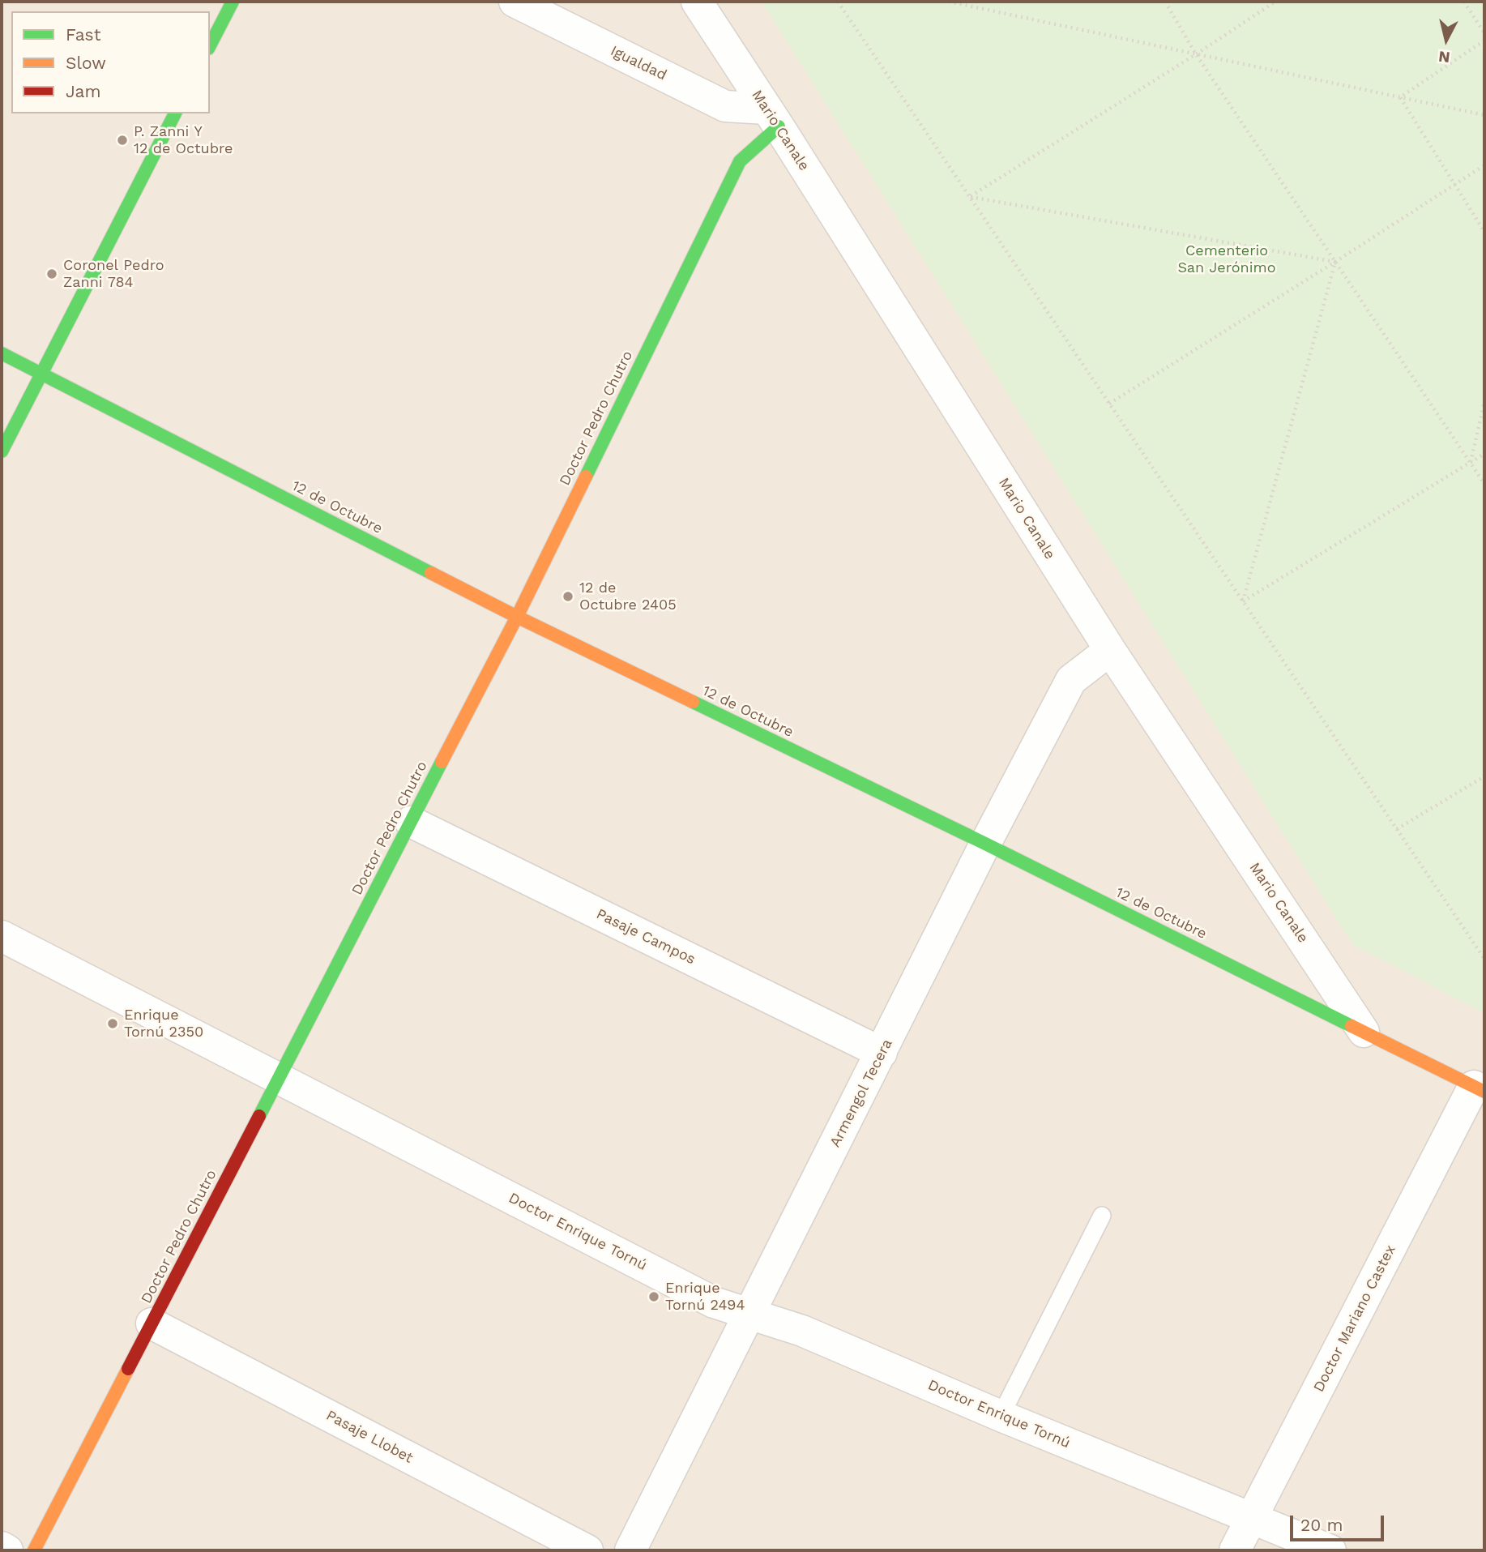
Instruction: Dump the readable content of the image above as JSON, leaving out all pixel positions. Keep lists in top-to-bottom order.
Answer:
{
  "streets": {
    "street": [
      "Igualdad",
      "Mario Canale",
      "Doctor Pedro Chutro",
      "12 de Octubre",
      "Pasaje Campos",
      "Armengol Tecera",
      "Doctor Enrique Tornú",
      "Doctor Mariano Castex",
      "Pasaje Llobet"
    ]
  },
  "crossings": [
    ["Igualdad", "Mario Canale"],
    ["Igualdad", "Doctor Pedro Chutro"],
    ["Mario Canale", "Doctor Pedro Chutro"],
    ["Mario Canale", "12 de Octubre"],
    ["Mario Canale", "Armengol Tecera"],
    ["Doctor Pedro Chutro", "12 de Octubre"],
    ["Doctor Pedro Chutro", "Pasaje Campos"],
    ["Doctor Pedro Chutro", "Doctor Enrique Tornú"],
    ["Doctor Pedro Chutro", "Pasaje Llobet"],
    ["12 de Octubre", "Armengol Tecera"],
    ["12 de Octubre", "Doctor Mariano Castex"],
    ["Pasaje Campos", "Armengol Tecera"],
    ["Armengol Tecera", "Doctor Enrique Tornú"],
    ["Doctor Enrique Tornú", "Doctor Mariano Castex"]
  ],
  "parks": ["Cementerio San Jerónimo"],
  "places": [
    "P. Zanni Y 12 de Octubre",
    "Coronel Pedro Zanni 784",
    "12 de Octubre 2405",
    "Enrique Tornú 2350",
    "Enrique Tornú 2494"
  ],
  "legend": ["Fast", "Slow", "Jam"],
  "scale_bar": "20 m",
  "north": "bottom"
}
